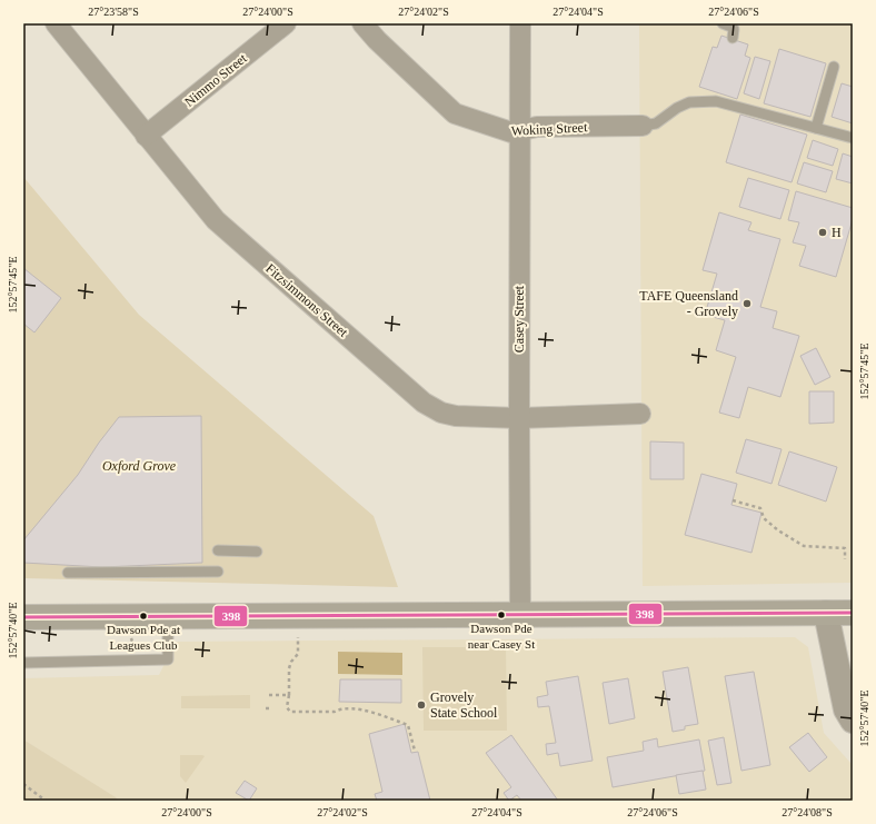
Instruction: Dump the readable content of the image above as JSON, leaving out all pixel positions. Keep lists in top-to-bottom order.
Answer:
{
  "streets": {
    "street": [
      "Nimmo Street",
      "Woking Street",
      "Fitzsimmons Street",
      "Casey Street"
    ]
  },
  "crossings": [
    ["Nimmo Street", "Fitzsimmons Street"],
    ["Woking Street", "Casey Street"],
    ["Fitzsimmons Street", "Casey Street"]
  ],
  "parks": ["Oxford Grove"],
  "places": [
    "H",
    "TAFE Queensland - Grovely",
    "Dawson Pde near Casey St",
    "Dawson Pde at Leagues Club",
    "Grovely State School"
  ],
  "lines": ["transit line 398"],
  "coordinates": [
    "27°23'58\"S",
    "27°24'00\"S",
    "27°24'02\"S",
    "27°24'04\"S",
    "27°24'06\"S",
    "152°57'45\"E",
    "152°57'40\"E",
    "27°24'08\"S"
  ]
}
